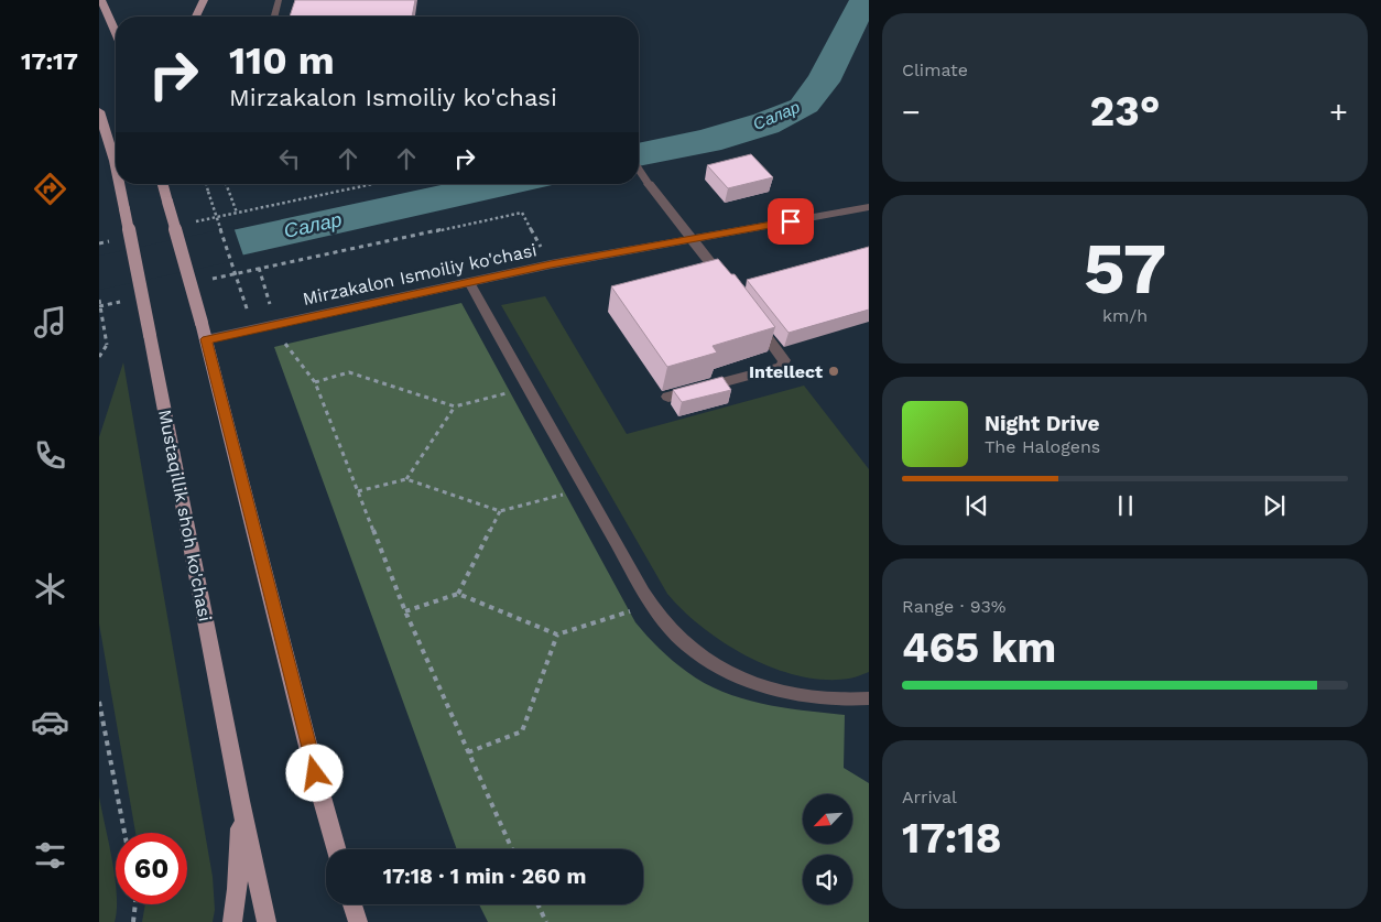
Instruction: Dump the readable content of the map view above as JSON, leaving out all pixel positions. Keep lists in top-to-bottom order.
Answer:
{
  "streets": {
    "main road": ["Mustaqillik shoh ko'chasi"],
    "street": ["Mirzakalon Ismoiliy ko'chasi"]
  },
  "water": ["Салар"],
  "places": ["Intellect"],
  "north": "bottom left",
  "page": {
    "tabs": "17:17",
    "tile": [
      "Climate",
      ["57", "km/h"],
      ["Range · 93%", "465 km"],
      ["Arrival", "17:18"]
    ],
    "turn": ["110 m", "Mirzakalon Ismoiliy ko'chasi"],
    "heat": ["−", "23°", "+"],
    "song": ["Night Drive", "The Halogens"],
    "limit": "60",
    "trip": "17:18 · 1 min · 260 m"
  }
}
